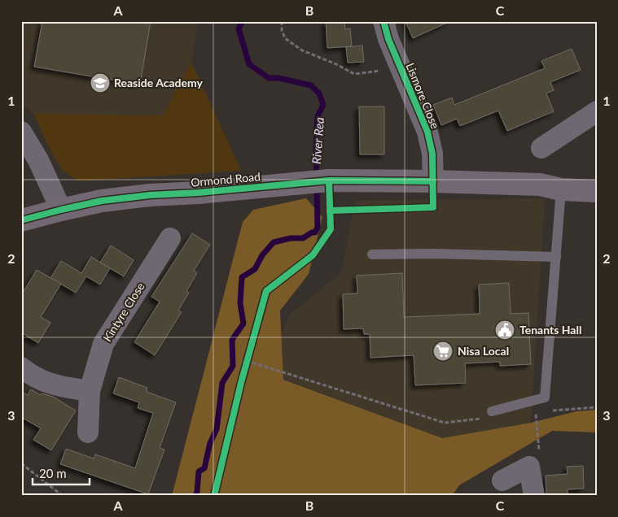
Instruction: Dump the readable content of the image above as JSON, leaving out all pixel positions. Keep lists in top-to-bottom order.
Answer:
{
  "streets": {
    "street": ["Lismore Close", "Ormond Road", "Kintyre Close"]
  },
  "crossings": [
    ["Lismore Close", "Ormond Road"]
  ],
  "water": ["River Rea"],
  "places": {
    "school or university": ["Reaside Academy"],
    "public building": ["Tenants Hall"],
    "supermarket": ["Nisa Local"]
  },
  "scale_bar": "20 m",
  "grid": {
    "columns": ["A", "B", "C"],
    "rows": ["1", "2", "3"]
  }
}
